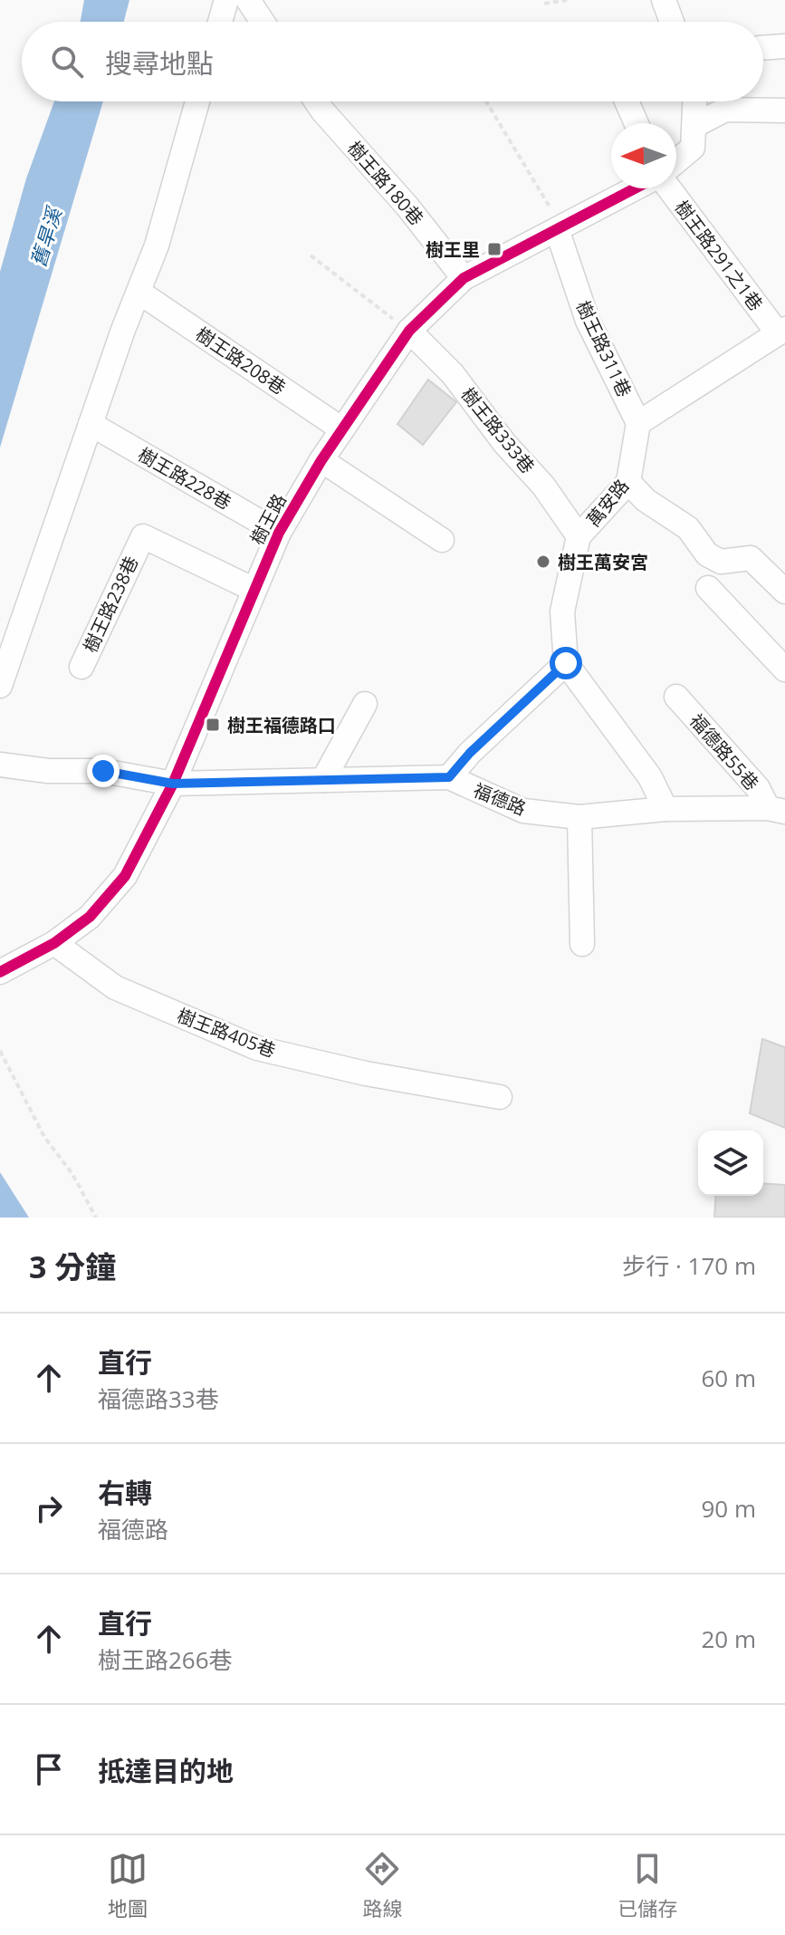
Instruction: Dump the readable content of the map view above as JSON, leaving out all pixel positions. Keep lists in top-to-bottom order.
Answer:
{
  "streets": {
    "street": [
      "樹王路180巷",
      "樹王路291之1巷",
      "樹王路311巷",
      "樹王路208巷",
      "樹王路333巷",
      "樹王路228巷",
      "萬安路",
      "樹王路",
      "樹王路238巷",
      "福德路55巷",
      "福德路",
      "樹王路405巷"
    ]
  },
  "crossings": [
    ["樹王路180巷", "樹王路"],
    ["樹王路311巷", "萬安路"],
    ["樹王路311巷", "樹王路"],
    ["樹王路208巷", "樹王路"],
    ["樹王路333巷", "萬安路"],
    ["樹王路333巷", "樹王路"],
    ["樹王路228巷", "樹王路"],
    ["樹王路", "樹王路238巷"],
    ["樹王路", "福德路"],
    ["樹王路", "樹王路405巷"],
    ["福德路55巷", "福德路"]
  ],
  "water": ["舊旱溪"],
  "places": {
    "transit": ["樹王里", "樹王福德路口"],
    "other": ["樹王萬安宮"]
  },
  "north": "left",
  "page": {
    "search": "搜尋地點",
    "heading": ["3 分鐘", "步行 · 170 m"],
    "list": [
      ["直行", "福德路33巷", "60 m"],
      ["右轉", "福德路", "90 m"],
      ["直行", "樹王路266巷", "20 m"],
      "抵達目的地"
    ],
    "nav": ["地圖", "路線", "已儲存"]
  }
}
